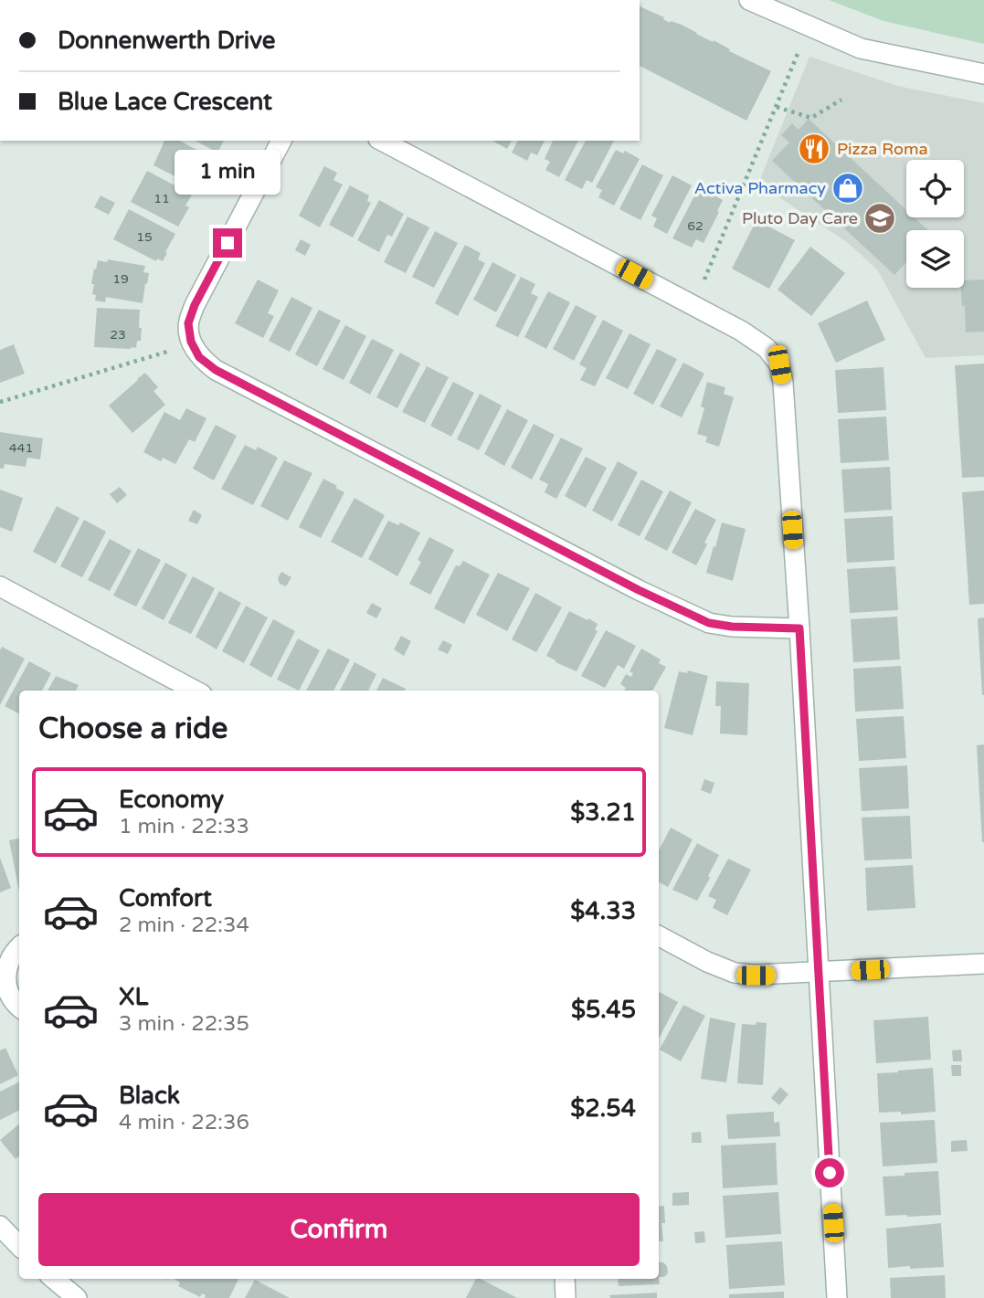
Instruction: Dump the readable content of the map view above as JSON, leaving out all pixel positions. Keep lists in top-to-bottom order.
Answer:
{
  "places": {
    "restaurant": ["Pizza Roma"],
    "shop": ["Activa Pharmacy"],
    "school or university": ["Pluto Day Care"]
  },
  "house_numbers": [
    "11",
    "62",
    "15",
    "19",
    "23",
    "441"
  ],
  "page": {
    "banner": ["Donnenwerth Drive", "Blue Lace Crescent"],
    "bubble": "1 min",
    "heading": "Choose a ride",
    "list": [
      {
        "name": "Economy",
        "note": "1 min · 22:33",
        "value": "$3.21"
      },
      {
        "name": "Comfort",
        "note": "2 min · 22:34",
        "value": "$4.33"
      },
      {
        "name": "XL",
        "note": "3 min · 22:35",
        "value": "$5.45"
      },
      {
        "name": "Black",
        "note": "4 min · 22:36",
        "value": "$2.54"
      }
    ],
    "buttons": "Confirm"
  }
}
